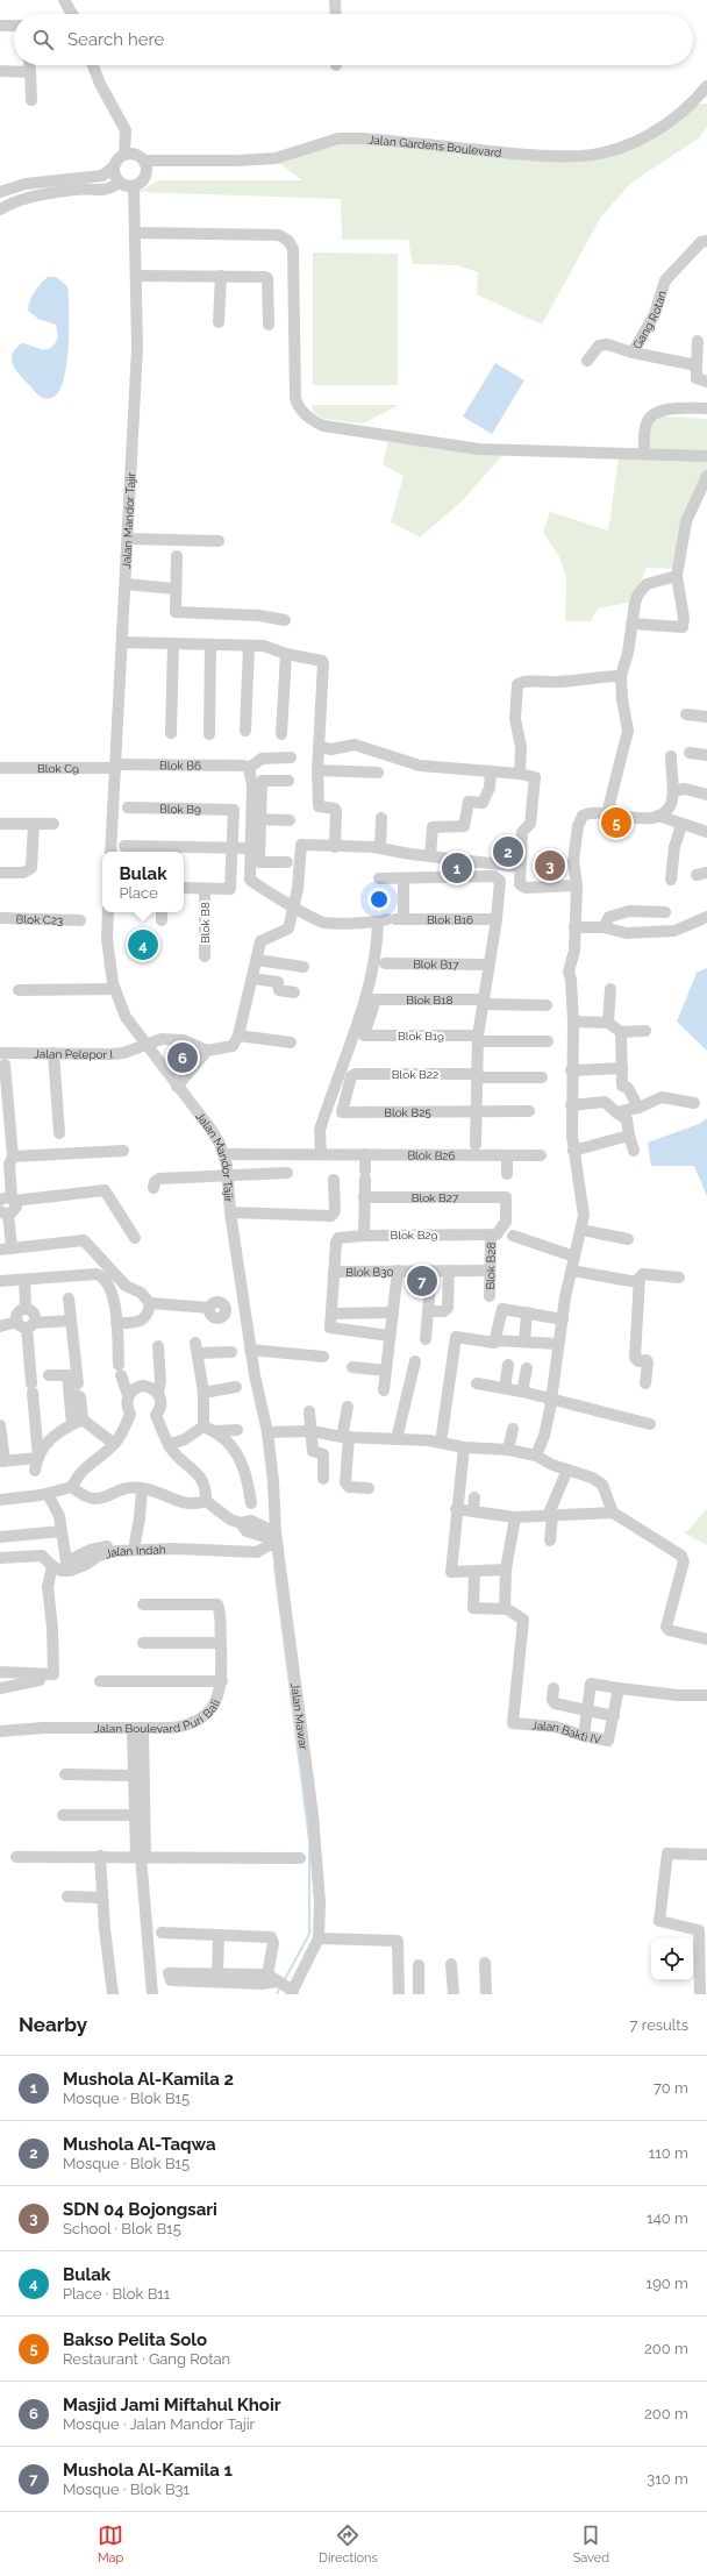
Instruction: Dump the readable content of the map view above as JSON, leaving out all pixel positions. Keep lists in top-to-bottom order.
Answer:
{
  "streets": {
    "street": [
      "Jalan Gardens Boulevard",
      "Gang Rotan",
      "Jalan Mandor Tajir",
      "Blok B6",
      "Blok C9",
      "Blok B9",
      "Blok C23",
      "Blok B16",
      "Blok B8",
      "Blok B17",
      "Blok B18",
      "Blok B19",
      "Jalan Pelepor I",
      "Blok B22",
      "Blok B25",
      "Blok B26",
      "Blok B27",
      "Blok B29",
      "Blok B28",
      "Blok B30",
      "Jalan Indah",
      "Jalan Boulevard Puri Bali",
      "Jalan Mawar",
      "Jalan Bakti IV"
    ]
  },
  "crossings": [
    ["Jalan Gardens Boulevard", "Jalan Mandor Tajir"],
    ["Jalan Mandor Tajir", "Blok B6"],
    ["Jalan Mandor Tajir", "Blok C9"],
    ["Jalan Mandor Tajir", "Jalan Pelepor I"],
    ["Jalan Mandor Tajir", "Blok B26"],
    ["Jalan Mandor Tajir", "Jalan Mawar"],
    ["Blok B6", "Blok C9"],
    ["Blok B9", "Blok B8"],
    ["Blok B18", "Blok B19"],
    ["Blok B22", "Blok B25"],
    ["Blok B27", "Blok B29"],
    ["Blok B27", "Blok B28"],
    ["Blok B29", "Blok B28"],
    ["Blok B29", "Blok B30"],
    ["Blok B28", "Blok B30"],
    ["Jalan Indah", "Jalan Mawar"]
  ],
  "page": {
    "search": "Search here",
    "pins": [
      "5",
      "2",
      "3",
      "1",
      "4",
      "6",
      "7"
    ],
    "popup": ["Bulak", "Place"],
    "heading": ["Nearby", "7 results"],
    "list": [
      {
        "mark": "1",
        "name": "Mushola Al-Kamila 2",
        "note": "Mosque · Blok B15",
        "value": "70 m"
      },
      {
        "mark": "2",
        "name": "Mushola Al-Taqwa",
        "note": "Mosque · Blok B15",
        "value": "110 m"
      },
      {
        "mark": "3",
        "name": "SDN 04 Bojongsari",
        "note": "School · Blok B15",
        "value": "140 m"
      },
      {
        "mark": "4",
        "name": "Bulak",
        "note": "Place · Blok B11",
        "value": "190 m"
      },
      {
        "mark": "5",
        "name": "Bakso Pelita Solo",
        "note": "Restaurant · Gang Rotan",
        "value": "200 m"
      },
      {
        "mark": "6",
        "name": "Masjid Jami Miftahul Khoir",
        "note": "Mosque · Jalan Mandor Tajir",
        "value": "200 m"
      },
      {
        "mark": "7",
        "name": "Mushola Al-Kamila 1",
        "note": "Mosque · Blok B31",
        "value": "310 m"
      }
    ],
    "nav": ["Map", "Directions", "Saved"]
  }
}
